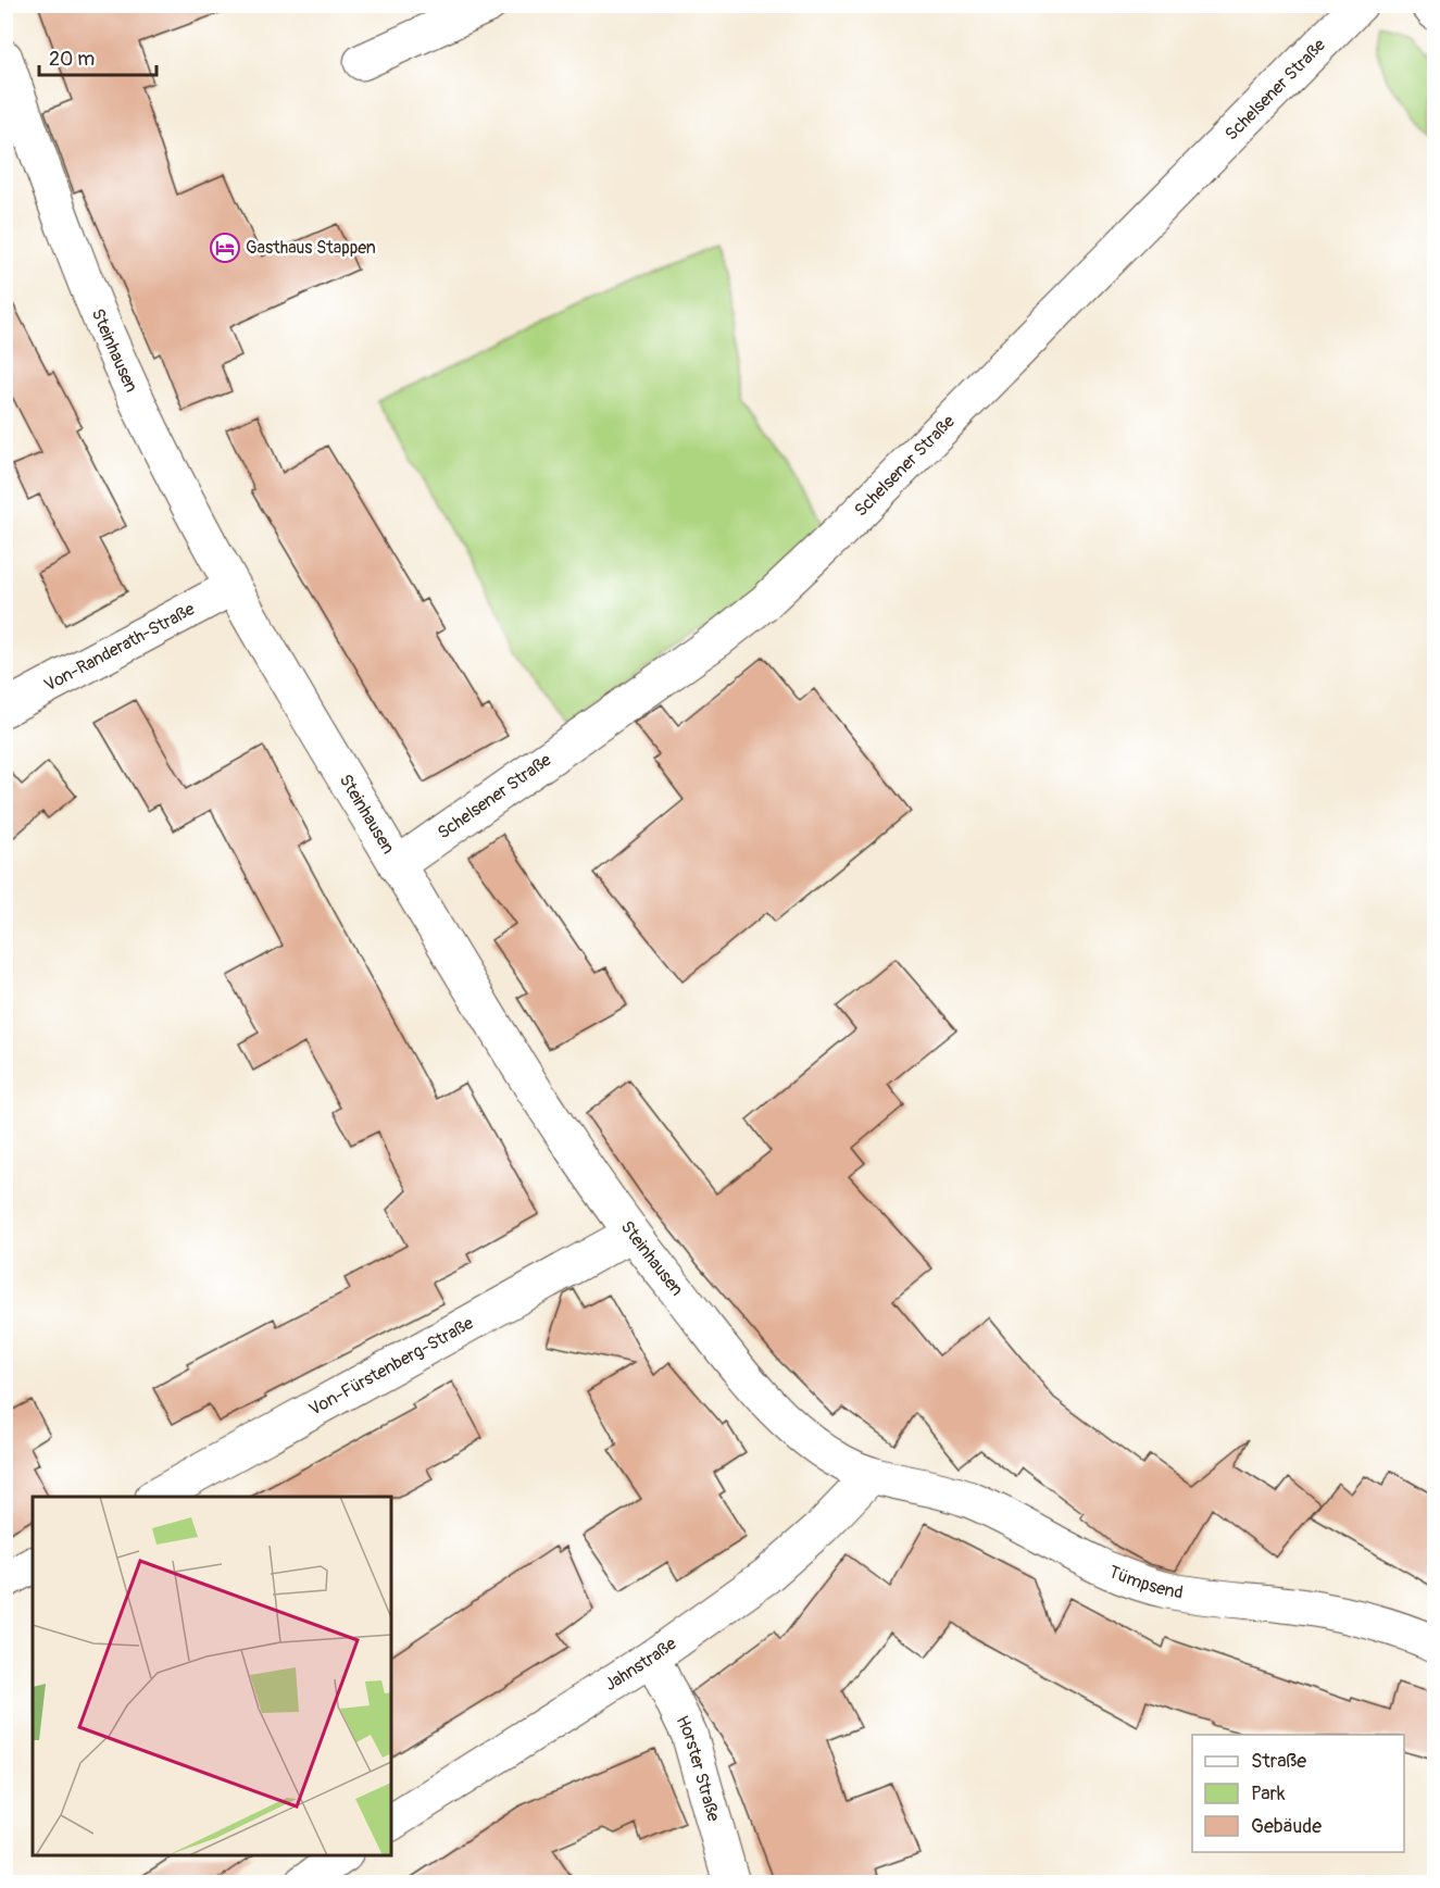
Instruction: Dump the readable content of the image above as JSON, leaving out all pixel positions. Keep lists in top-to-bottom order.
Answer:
{
  "streets": {
    "street": [
      "Schelsener Straße",
      "Steinhausen",
      "Von-Randerath-Straße",
      "Von-Fürstenberg-Straße",
      "Tümpsend",
      "Jahnstraße",
      "Horster Straße"
    ]
  },
  "crossings": [
    ["Schelsener Straße", "Steinhausen"],
    ["Steinhausen", "Von-Randerath-Straße"],
    ["Steinhausen", "Von-Fürstenberg-Straße"],
    ["Steinhausen", "Tümpsend"],
    ["Steinhausen", "Jahnstraße"],
    ["Tümpsend", "Jahnstraße"],
    ["Jahnstraße", "Horster Straße"]
  ],
  "places": {
    "hotel": ["Gasthaus Stappen"]
  },
  "legend": ["Straße", "Park", "Gebäude"],
  "scale_bar": "20 m"
}
